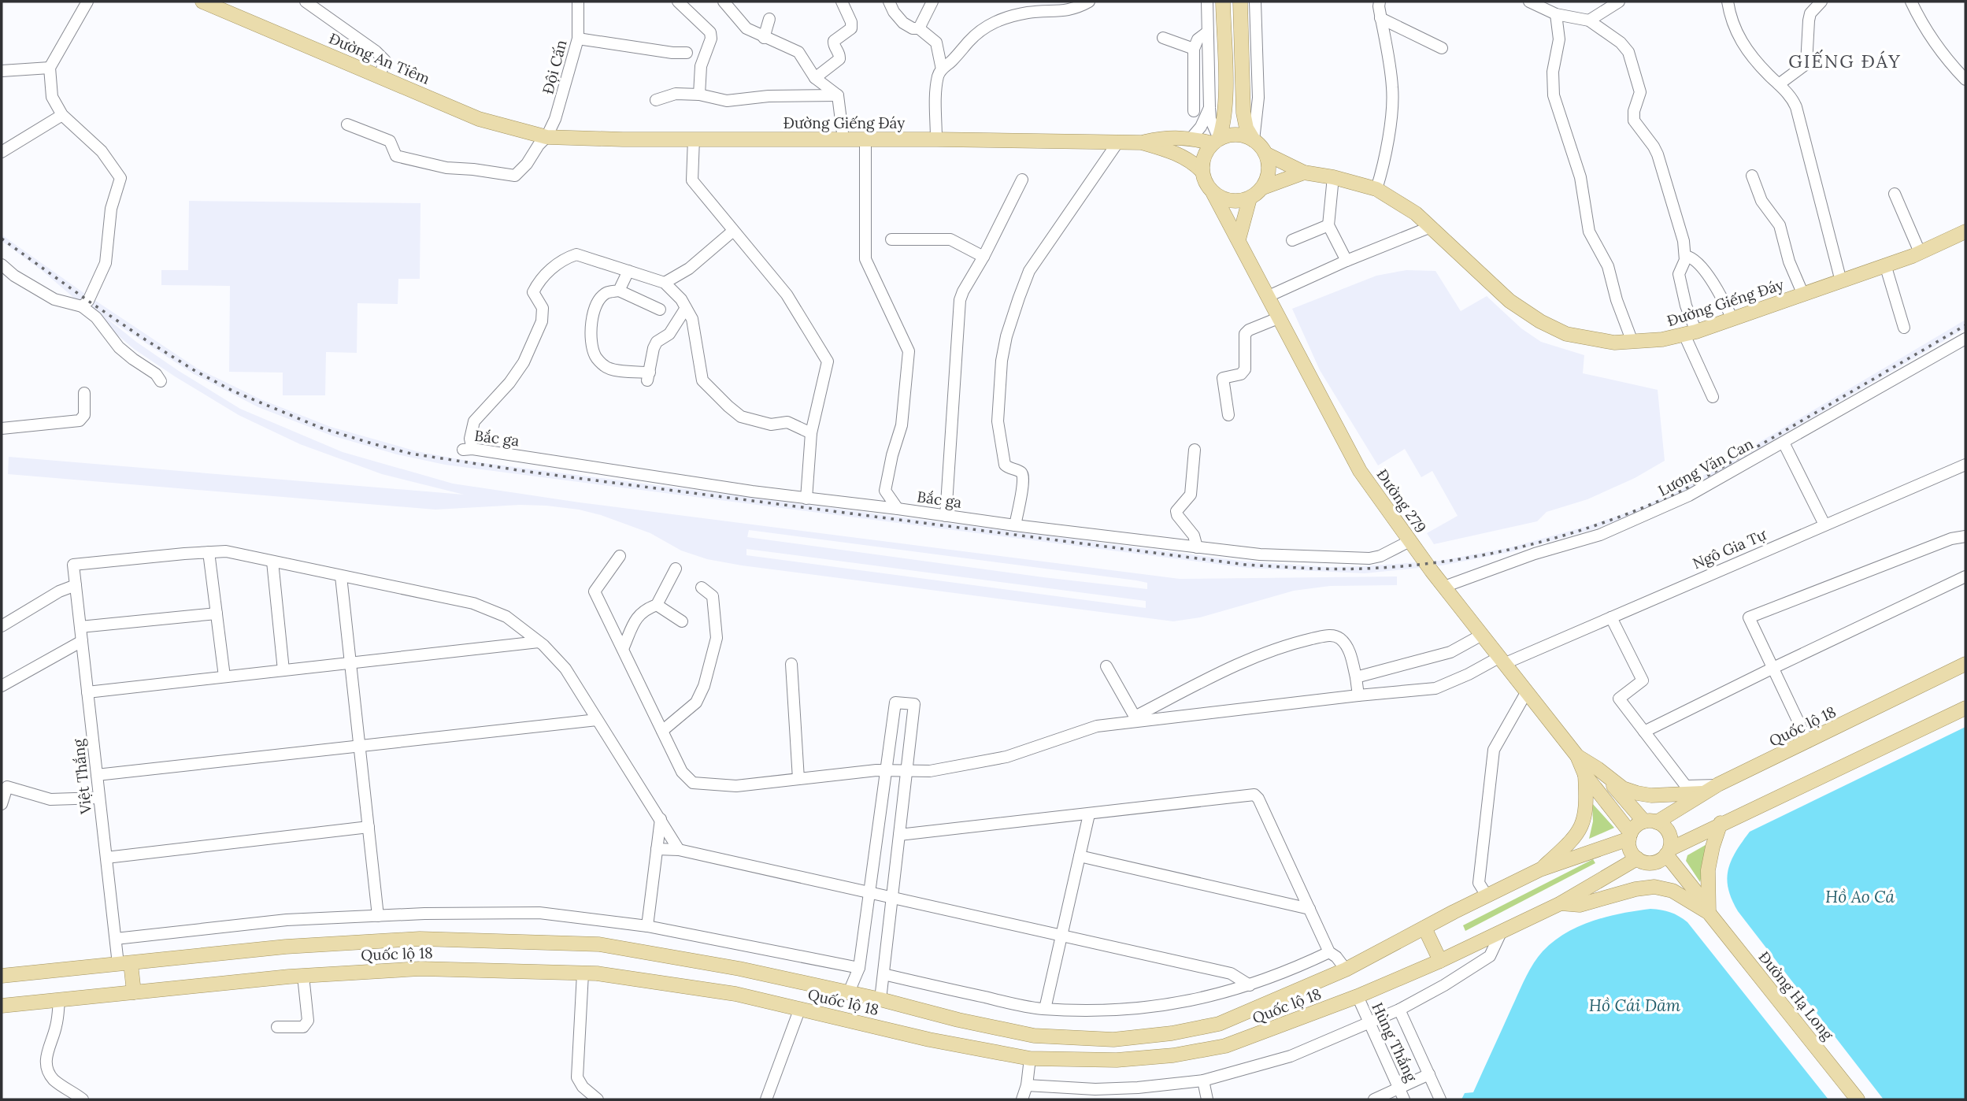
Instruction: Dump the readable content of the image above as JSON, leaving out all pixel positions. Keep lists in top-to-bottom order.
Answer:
{
  "streets": {
    "main road": [
      "Đường An Tiêm",
      "Đường Giếng Đáy",
      "Đường 279",
      "Quốc lộ 18",
      "Đường Hạ Long"
    ],
    "street": [
      "Đội Cấn",
      "Bắc ga",
      "Lương Văn Can",
      "Ngô Gia Tự",
      "Việt Thắng",
      "Hùng Thắng"
    ]
  },
  "crossings": [
    ["Đường An Tiêm", "Đội Cấn"],
    ["Đường An Tiêm", "Đường Giếng Đáy"],
    ["Đội Cấn", "Đường Giếng Đáy"],
    ["Đường Giếng Đáy", "Đường 279"],
    ["Bắc ga", "Đường 279"],
    ["Lương Văn Can", "Đường 279"],
    ["Đường 279", "Ngô Gia Tự"],
    ["Quốc lộ 18", "Việt Thắng"],
    ["Quốc lộ 18", "Đường Hạ Long"],
    ["Quốc lộ 18", "Hùng Thắng"]
  ],
  "districts": ["GIẾNG ĐÁY"],
  "water": ["Hồ Ao Cá", "Hồ Cái Dăm"]
}
